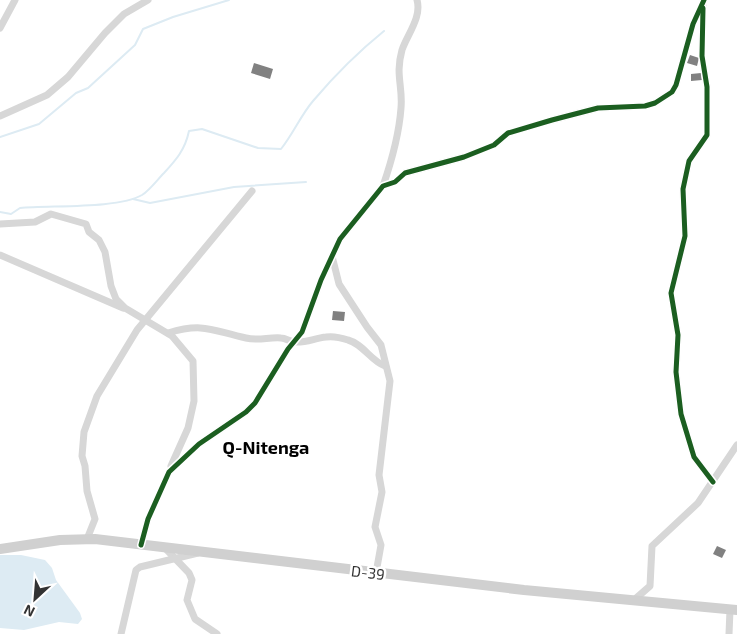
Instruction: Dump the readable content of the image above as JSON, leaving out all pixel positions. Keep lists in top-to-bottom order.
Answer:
{
  "streets": {
    "main road": ["D-39"]
  },
  "districts": ["Q-Nitenga"],
  "north": "bottom left"
}
